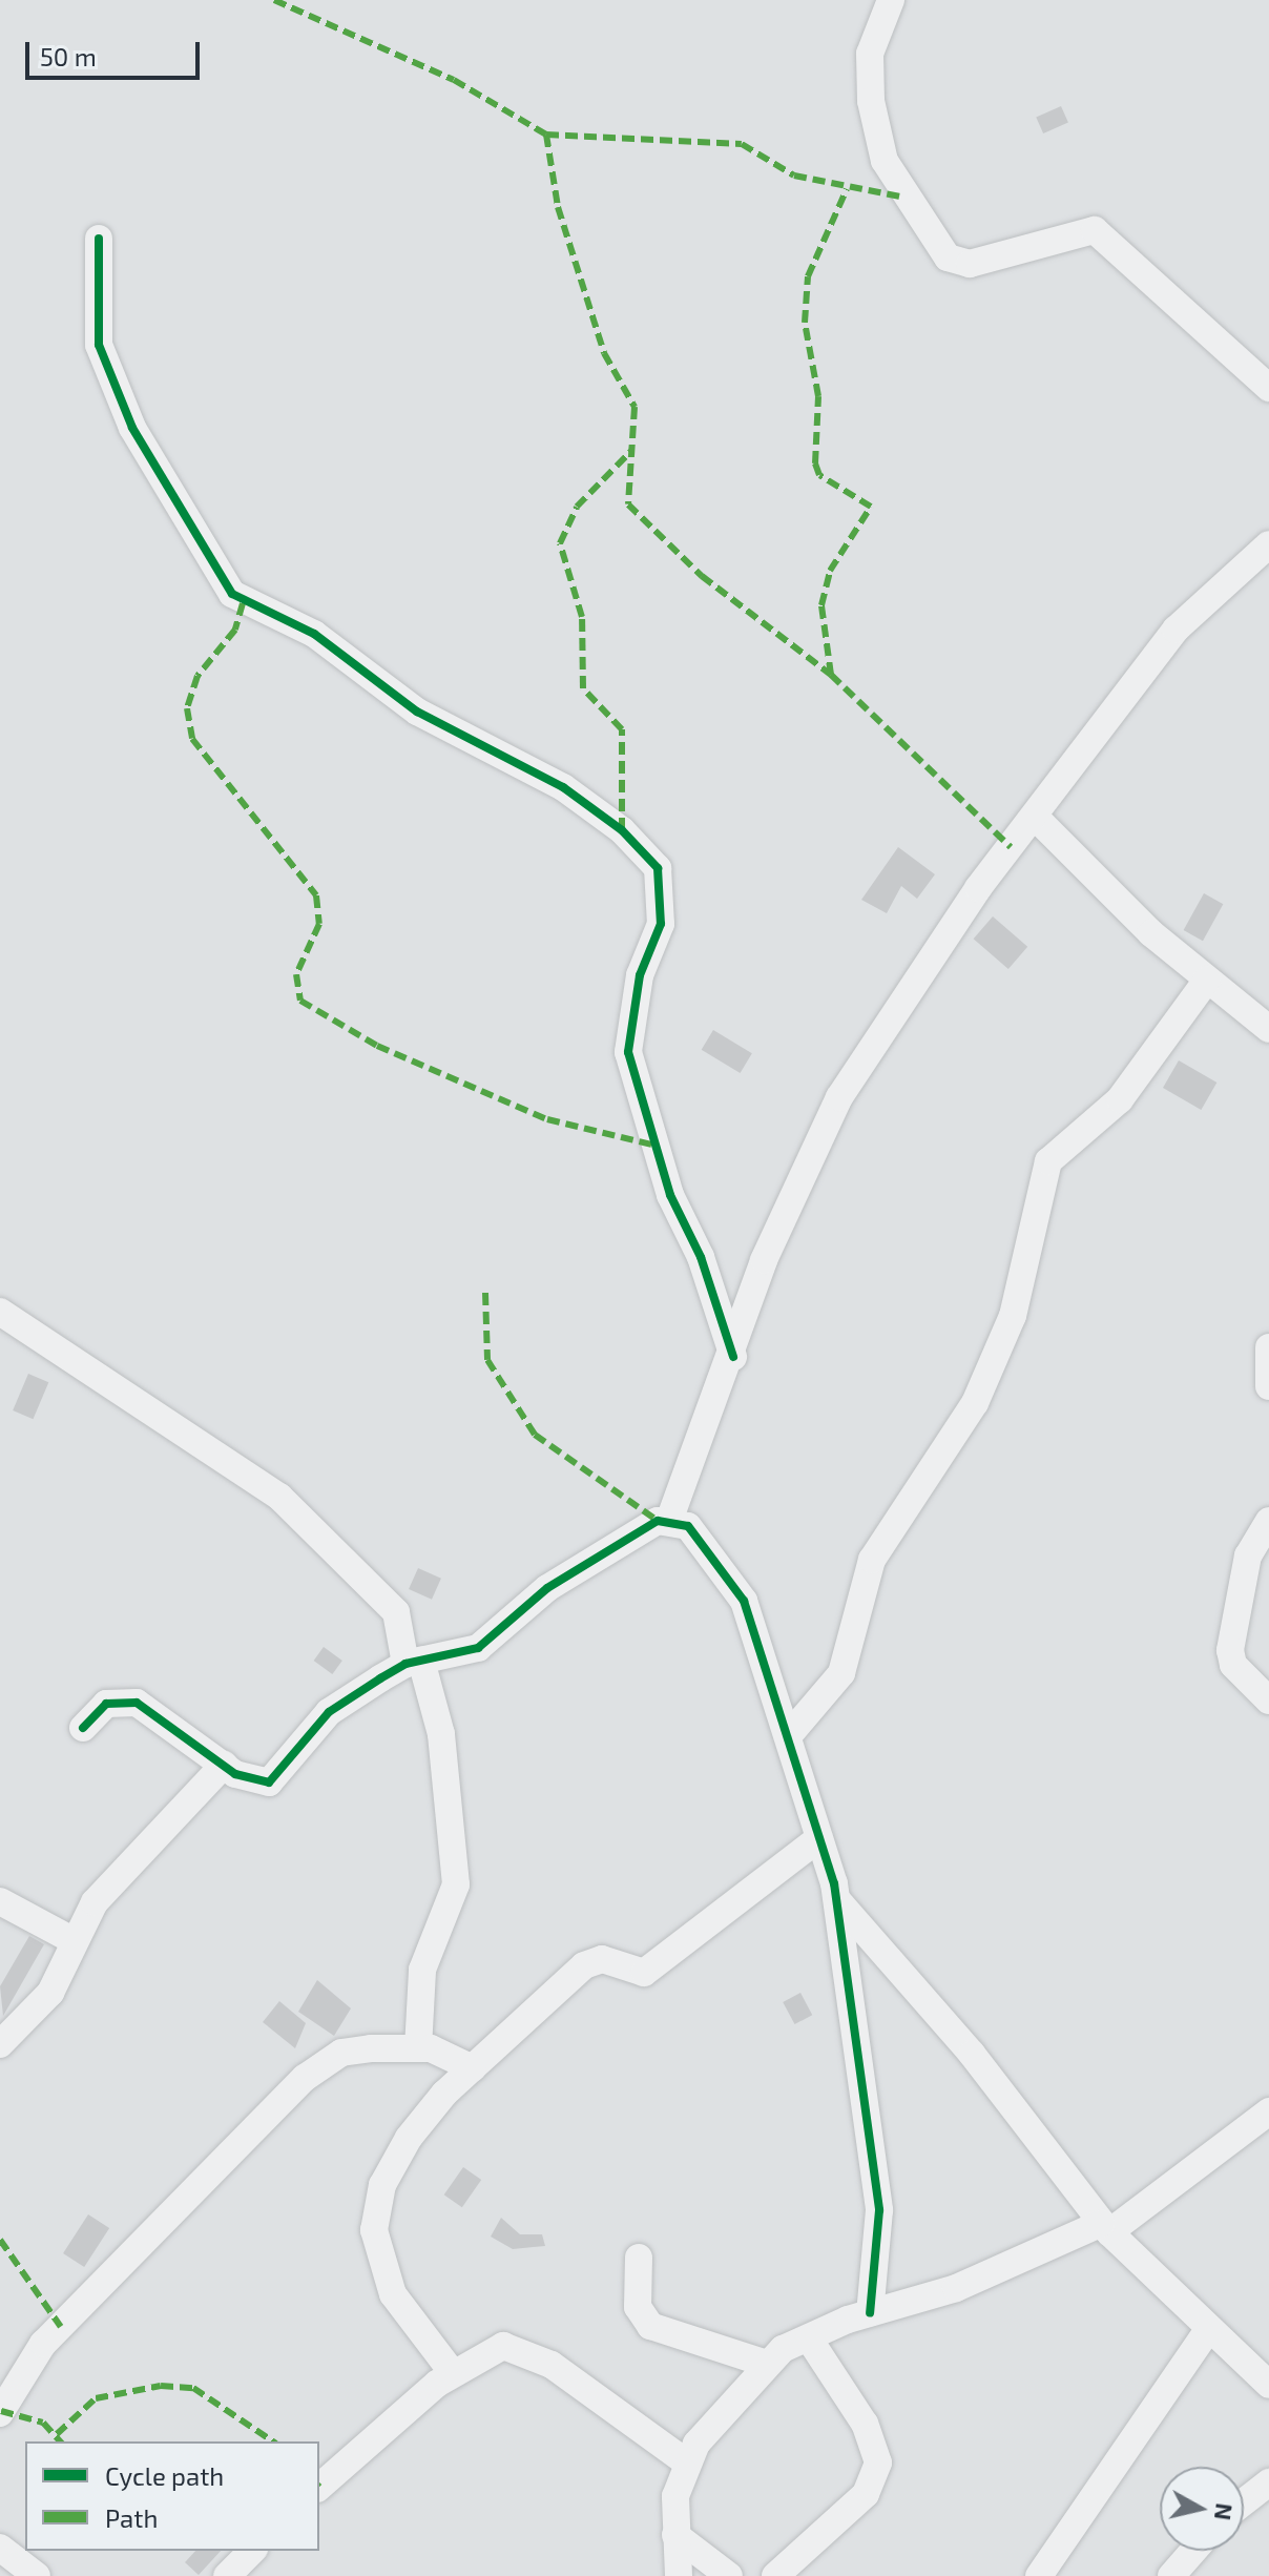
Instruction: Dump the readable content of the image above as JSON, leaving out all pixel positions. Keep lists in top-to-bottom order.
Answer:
{
  "legend": ["Cycle path", "Path"],
  "scale_bar": "50 m",
  "north": "right"
}
